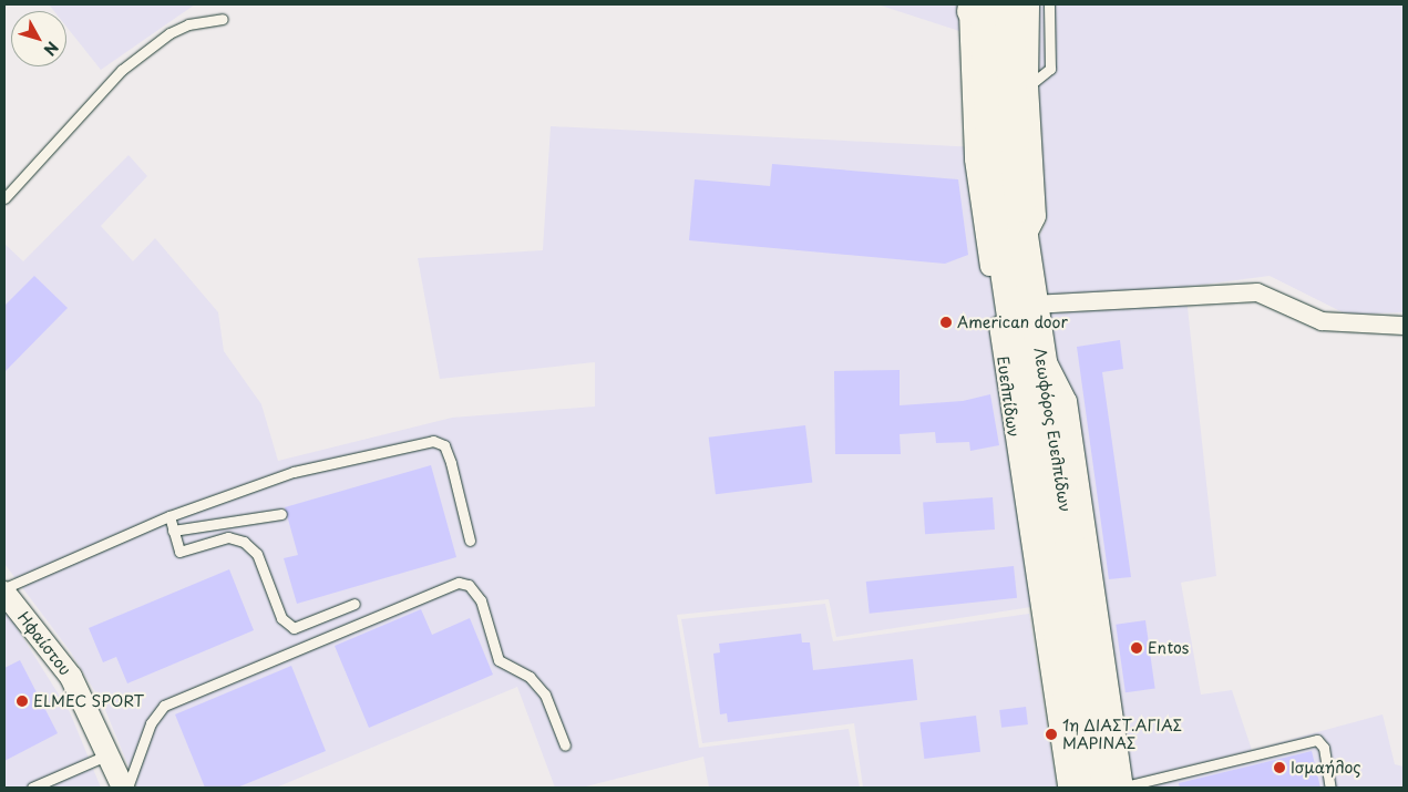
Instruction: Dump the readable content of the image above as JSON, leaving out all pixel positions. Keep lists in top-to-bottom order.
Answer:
{
  "streets": {
    "main road": ["Λεωφόρος Ευελπίδων"],
    "street": ["Ευελπίδων", "Ηφαίστου"]
  },
  "crossings": [
    ["Ευελπίδων", "Λεωφόρος Ευελπίδων"]
  ],
  "places": [
    "American door",
    "Entos",
    "ELMEC SPORT",
    "1η ΔΙΑΣΤ.ΑΓΙΑΣ ΜΑΡΙΝΑΣ",
    "Ισμαήλος"
  ],
  "north": "bottom right"
}
